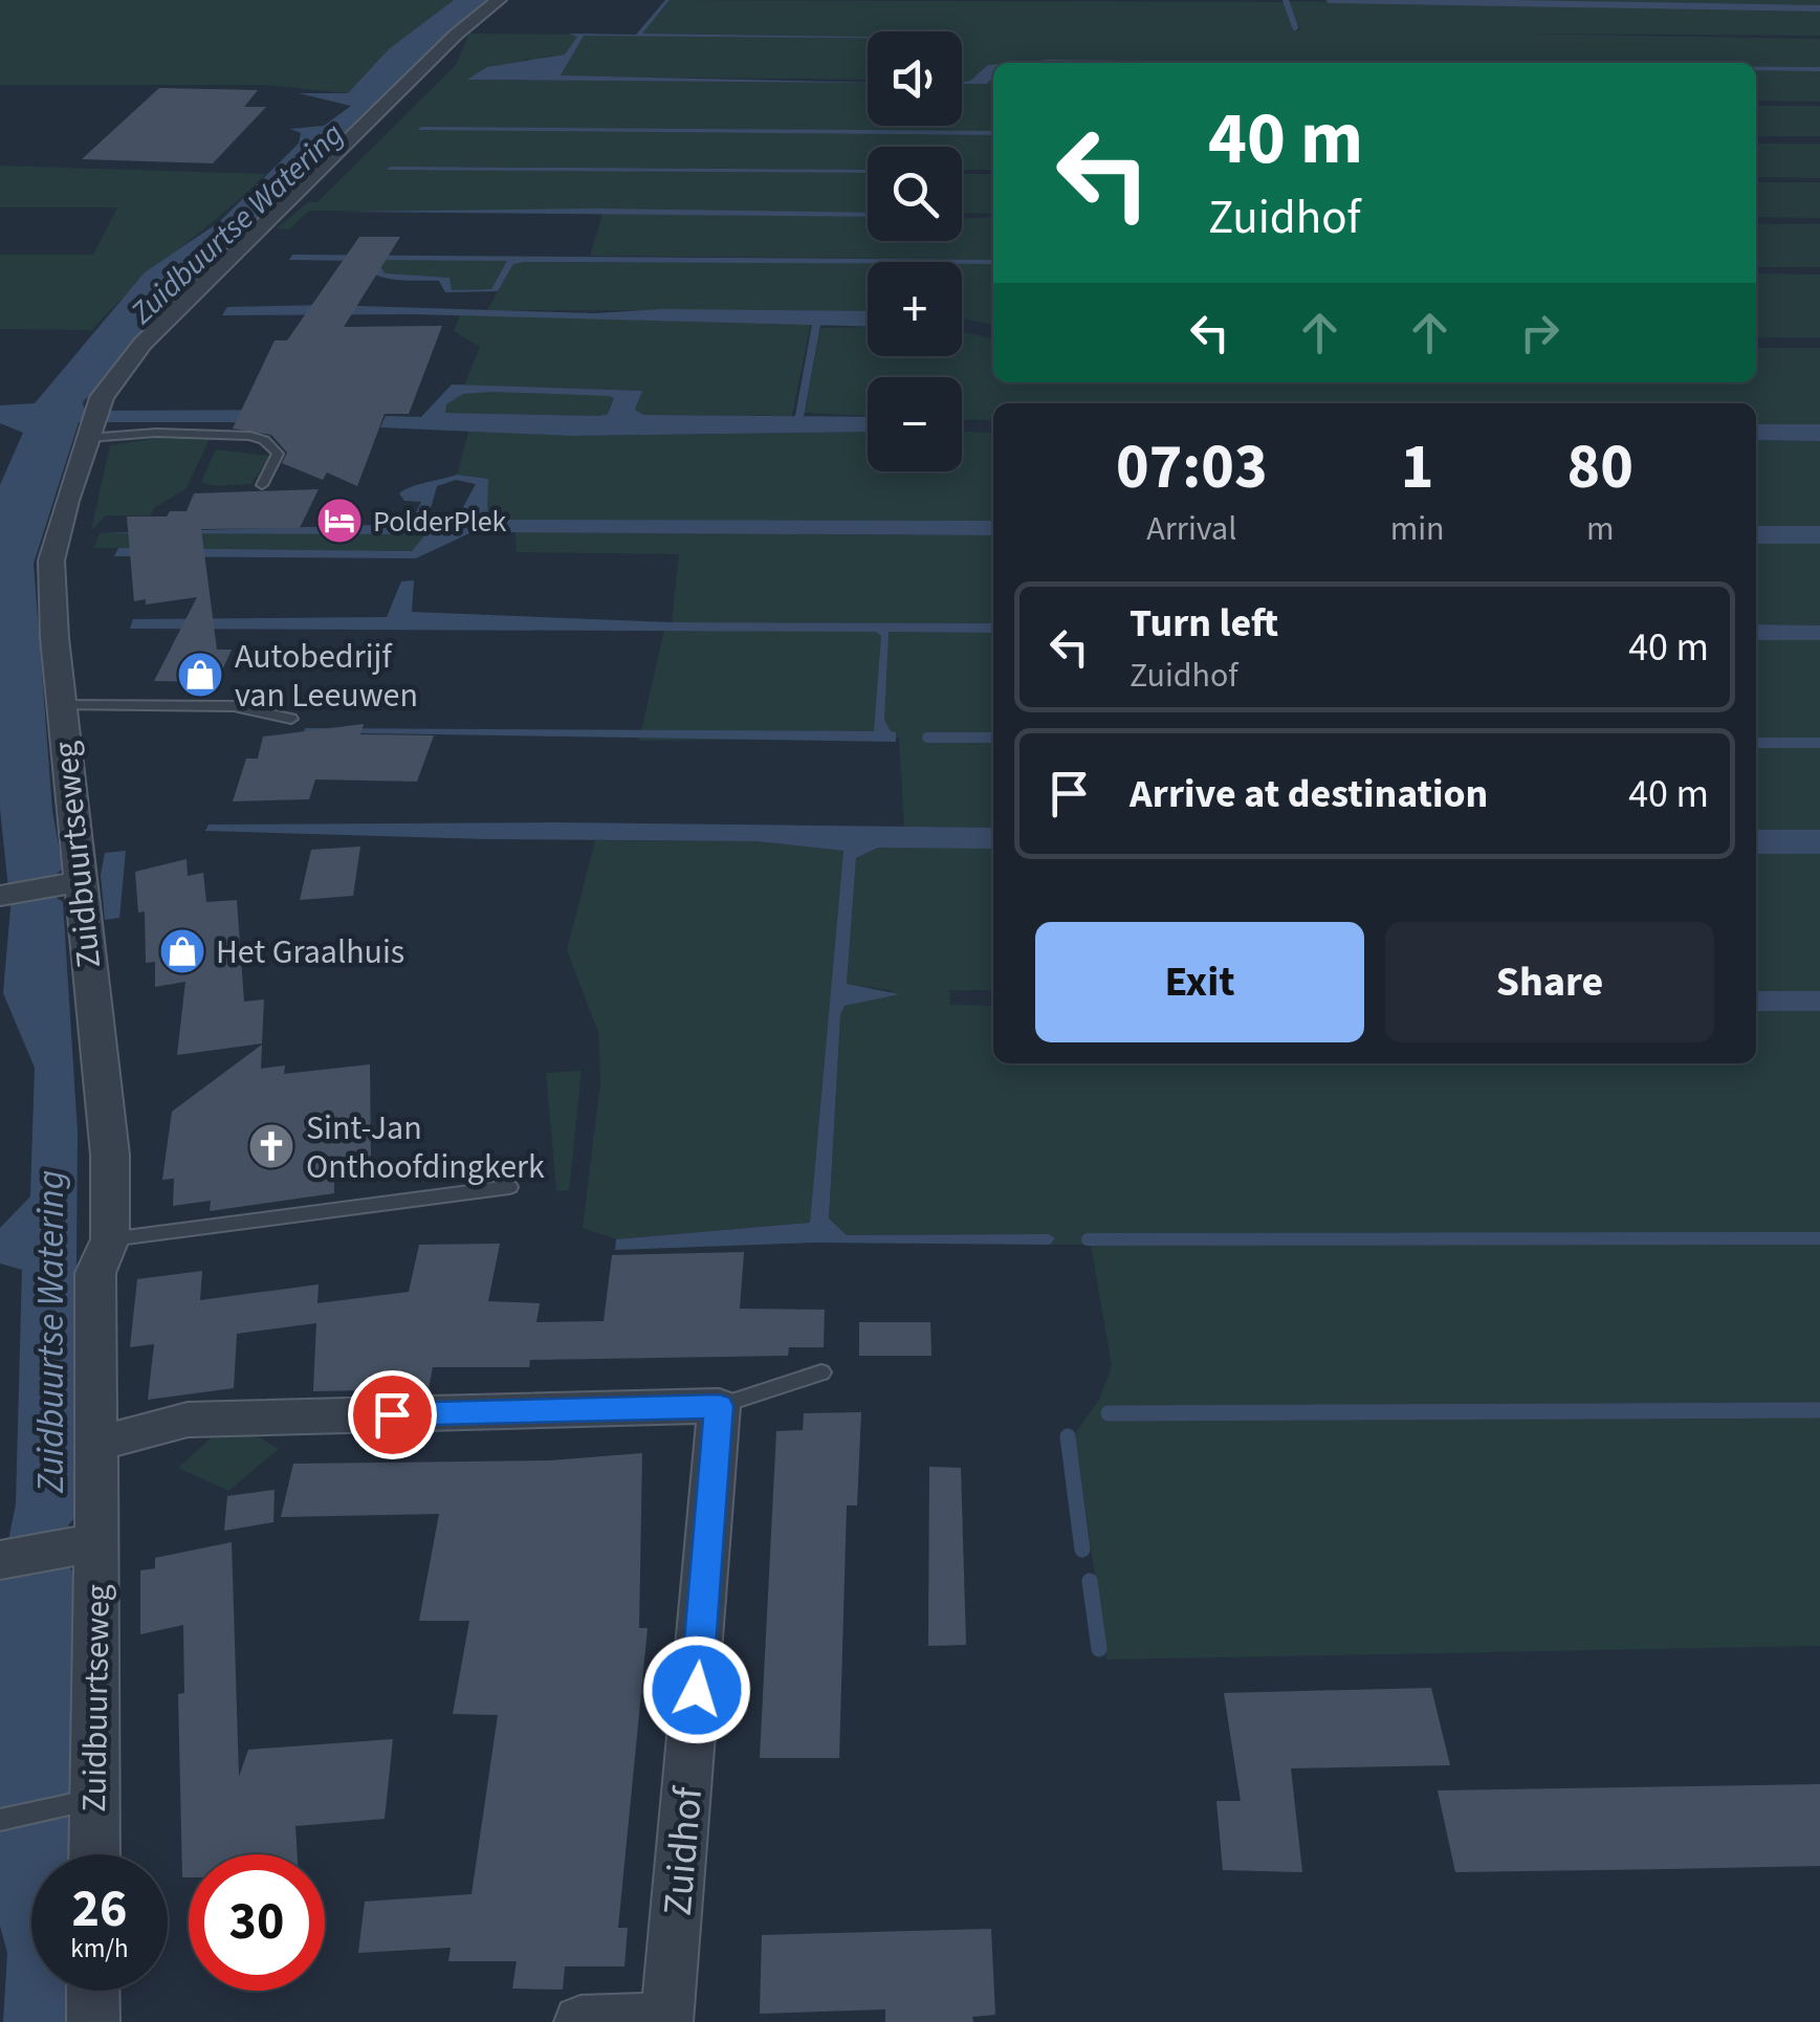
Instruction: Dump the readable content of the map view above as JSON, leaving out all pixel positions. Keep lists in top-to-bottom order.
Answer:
{
  "streets": {
    "street": ["Zuidbuurtseweg", "Zuidhof"]
  },
  "water": ["Zuidbuurtse Watering"],
  "places": {
    "hotel": ["PolderPlek"],
    "shop": ["Autobedrijf van Leeuwen", "Het Graalhuis"],
    "church": ["Sint-Jan Onthoofdingkerk"]
  },
  "page": {
    "map_buttons": ["+", "−"],
    "turn": ["40 m", "Zuidhof"],
    "eta": [
      "07:03",
      "Arrival",
      "1",
      "min",
      "80",
      "m"
    ],
    "list": [
      {
        "name": "Turn left",
        "note": "Zuidhof",
        "value": "40 m"
      },
      {
        "name": "Arrive at destination",
        "value": "40 m"
      }
    ],
    "buttons": ["Exit", "Share"],
    "speed": "26 km/h",
    "limit": "30"
  }
}
